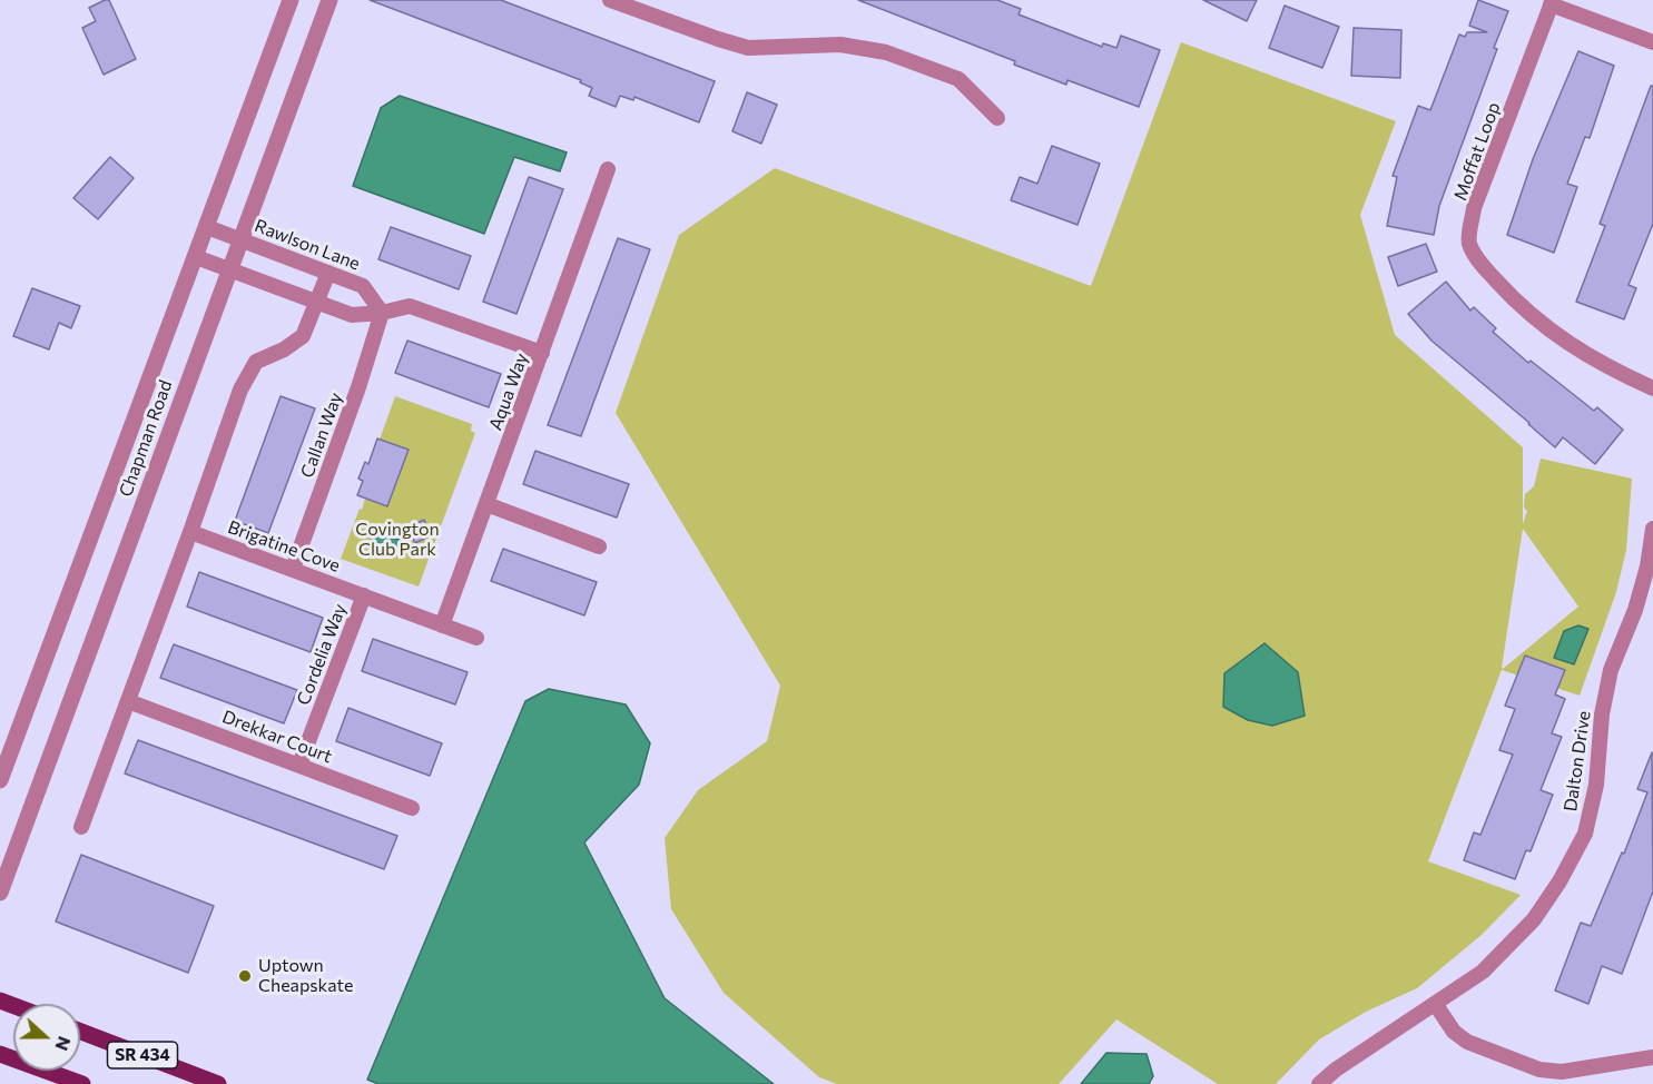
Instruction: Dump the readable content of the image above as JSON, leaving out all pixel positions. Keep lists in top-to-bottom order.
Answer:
{
  "streets": {
    "main road": ["SR 434"],
    "street": [
      "Moffat Loop",
      "Rawlson Lane",
      "Aqua Way",
      "Callan Way",
      "Chapman Road",
      "Brigatine Cove",
      "Cordelia Way",
      "Drekkar Court",
      "Dalton Drive"
    ]
  },
  "crossings": [
    ["Rawlson Lane", "Callan Way"],
    ["Rawlson Lane", "Chapman Road"],
    ["Aqua Way", "Brigatine Cove"],
    ["Callan Way", "Brigatine Cove"],
    ["Brigatine Cove", "Cordelia Way"],
    ["Cordelia Way", "Drekkar Court"]
  ],
  "parks": ["Covington Club Park"],
  "places": ["Uptown Cheapskate"],
  "north": "right"
}
